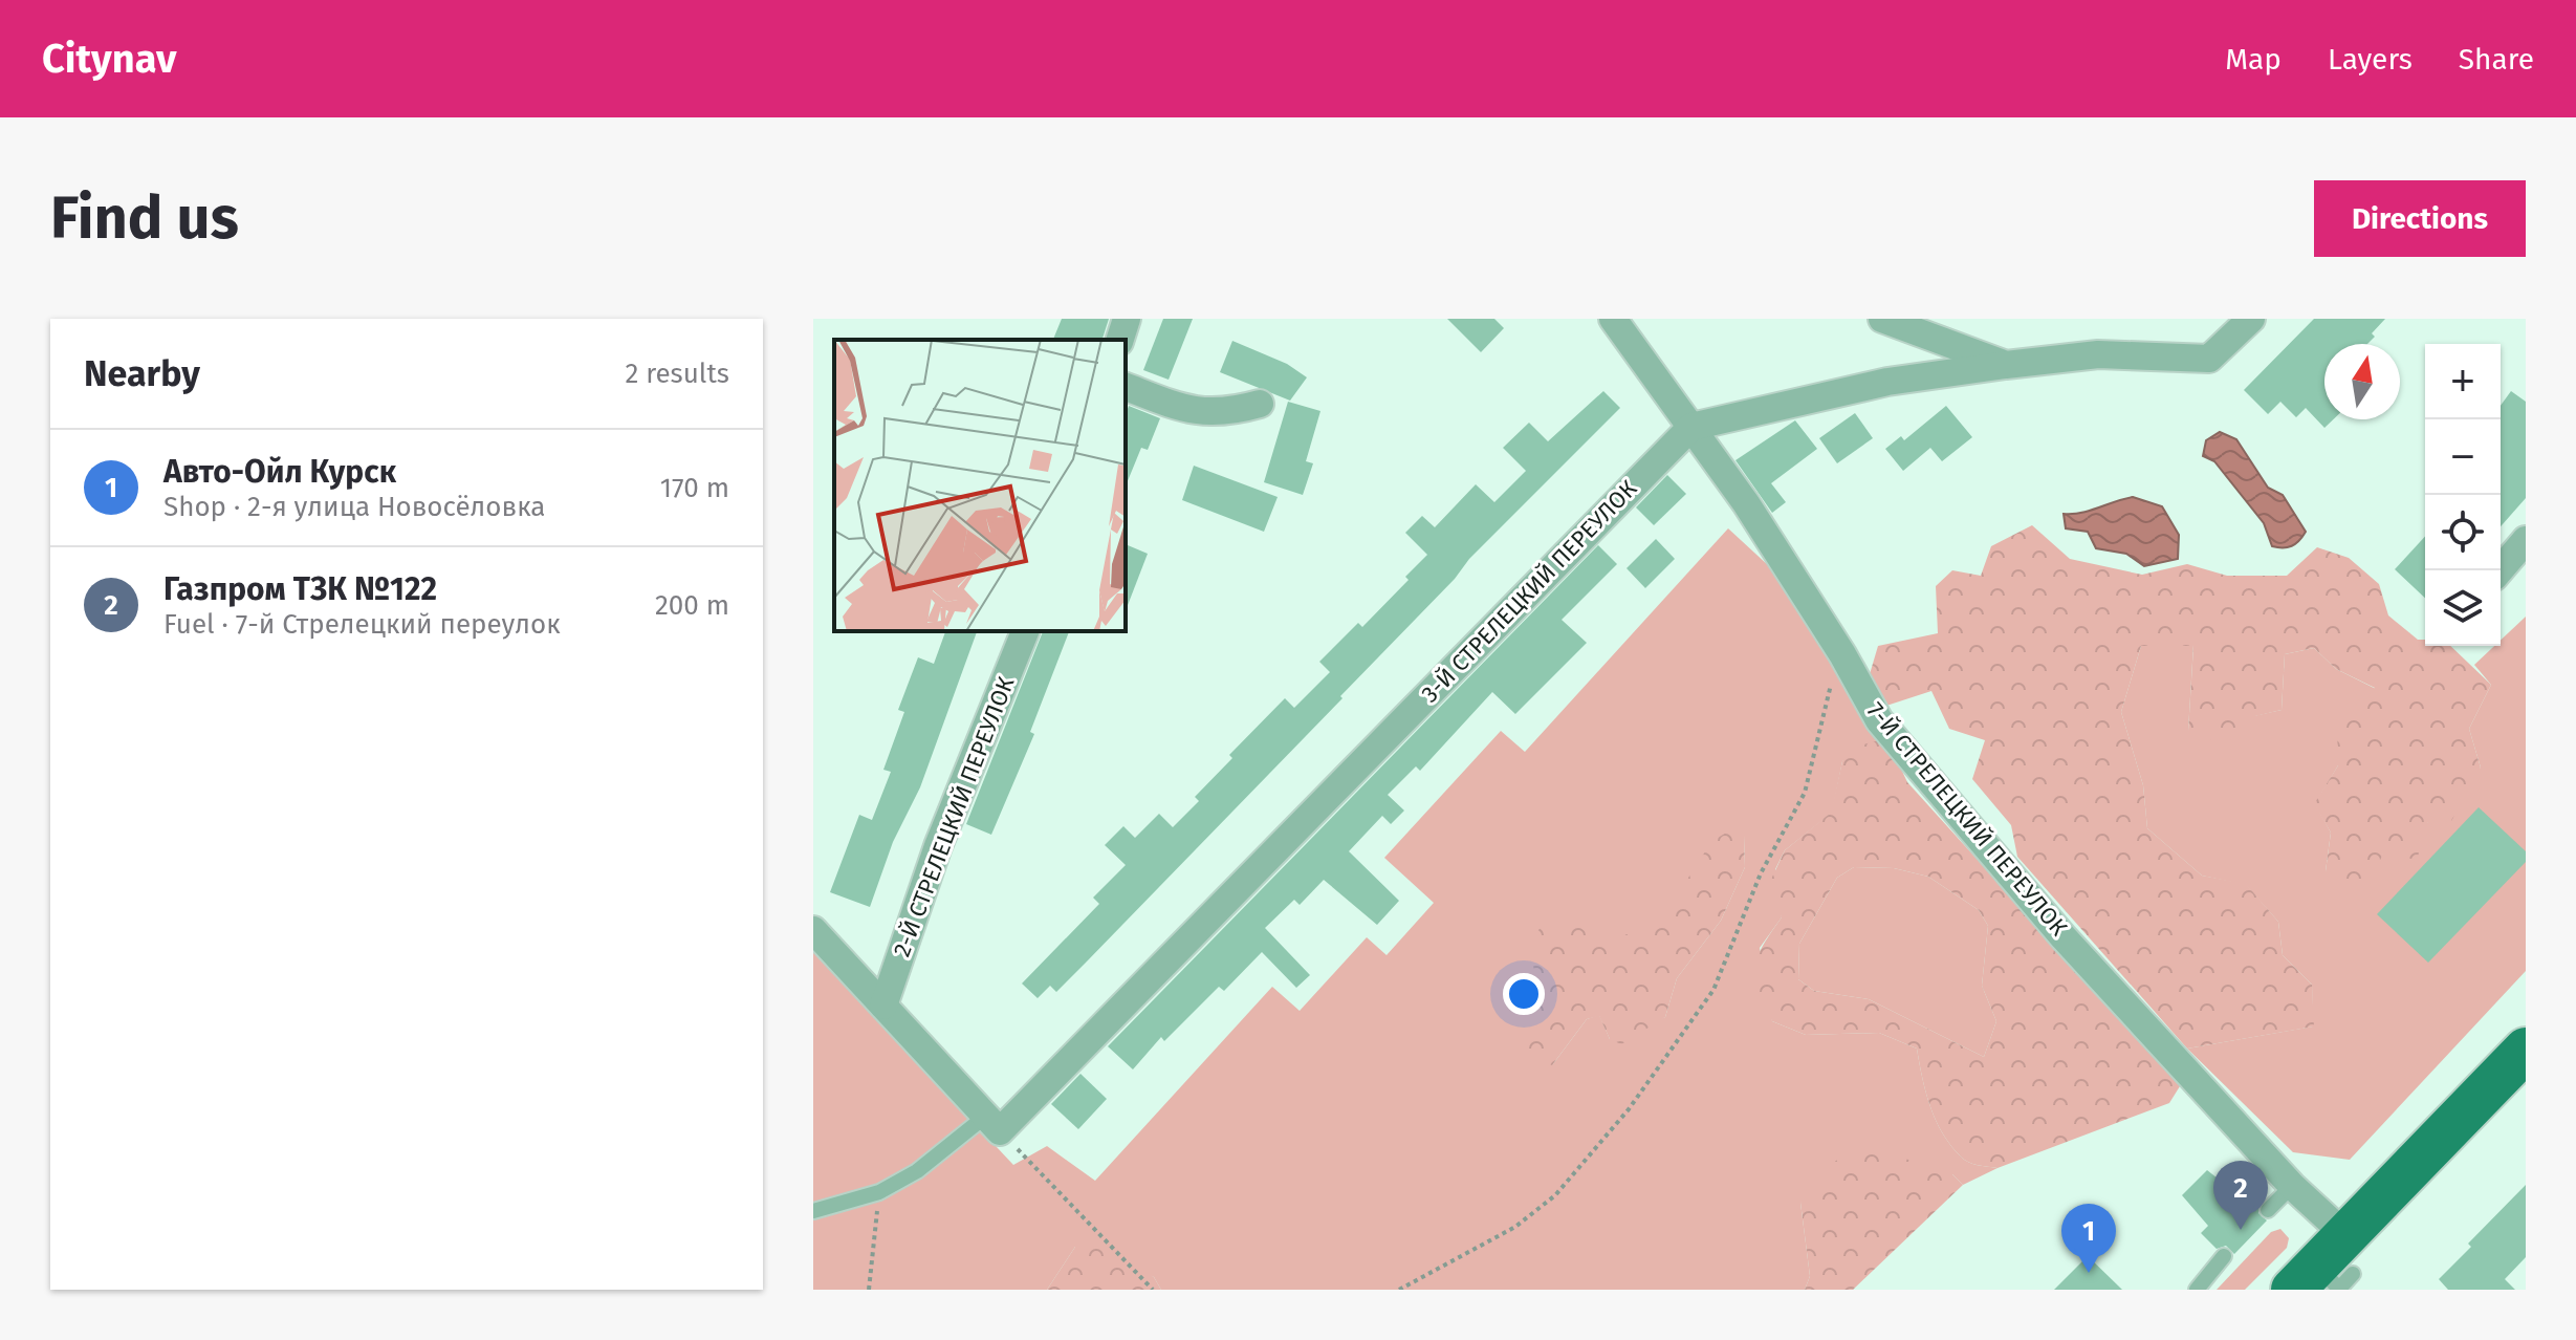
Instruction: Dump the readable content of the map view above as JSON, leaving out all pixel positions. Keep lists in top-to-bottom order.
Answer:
{
  "streets": {
    "street": ["3-Й СТРЕЛЕЦКИЙ ПЕРЕУЛОК", "2-Й СТРЕЛЕЦКИЙ ПЕРЕУЛОК", "7-Й СТРЕЛЕЦКИЙ ПЕРЕУЛОК"]
  },
  "crossings": [
    ["3-Й СТРЕЛЕЦКИЙ ПЕРЕУЛОК", "7-Й СТРЕЛЕЦКИЙ ПЕРЕУЛОК"]
  ],
  "north": "top",
  "page": {
    "header": "Citynav",
    "nav": ["Map", "Layers", "Share"],
    "buttons": "Directions",
    "title": "Find us",
    "heading": ["Nearby", "2 results"],
    "map_buttons": ["+", "−"],
    "list": [
      {
        "mark": "1",
        "name": "Авто-Ойл Курск",
        "note": "Shop · 2-я улица Новосёловка",
        "value": "170 m"
      },
      {
        "mark": "2",
        "name": "Газпром ТЗК №122",
        "note": "Fuel · 7-й Стрелецкий переулок",
        "value": "200 m"
      }
    ],
    "pins": ["2", "1"]
  }
}
